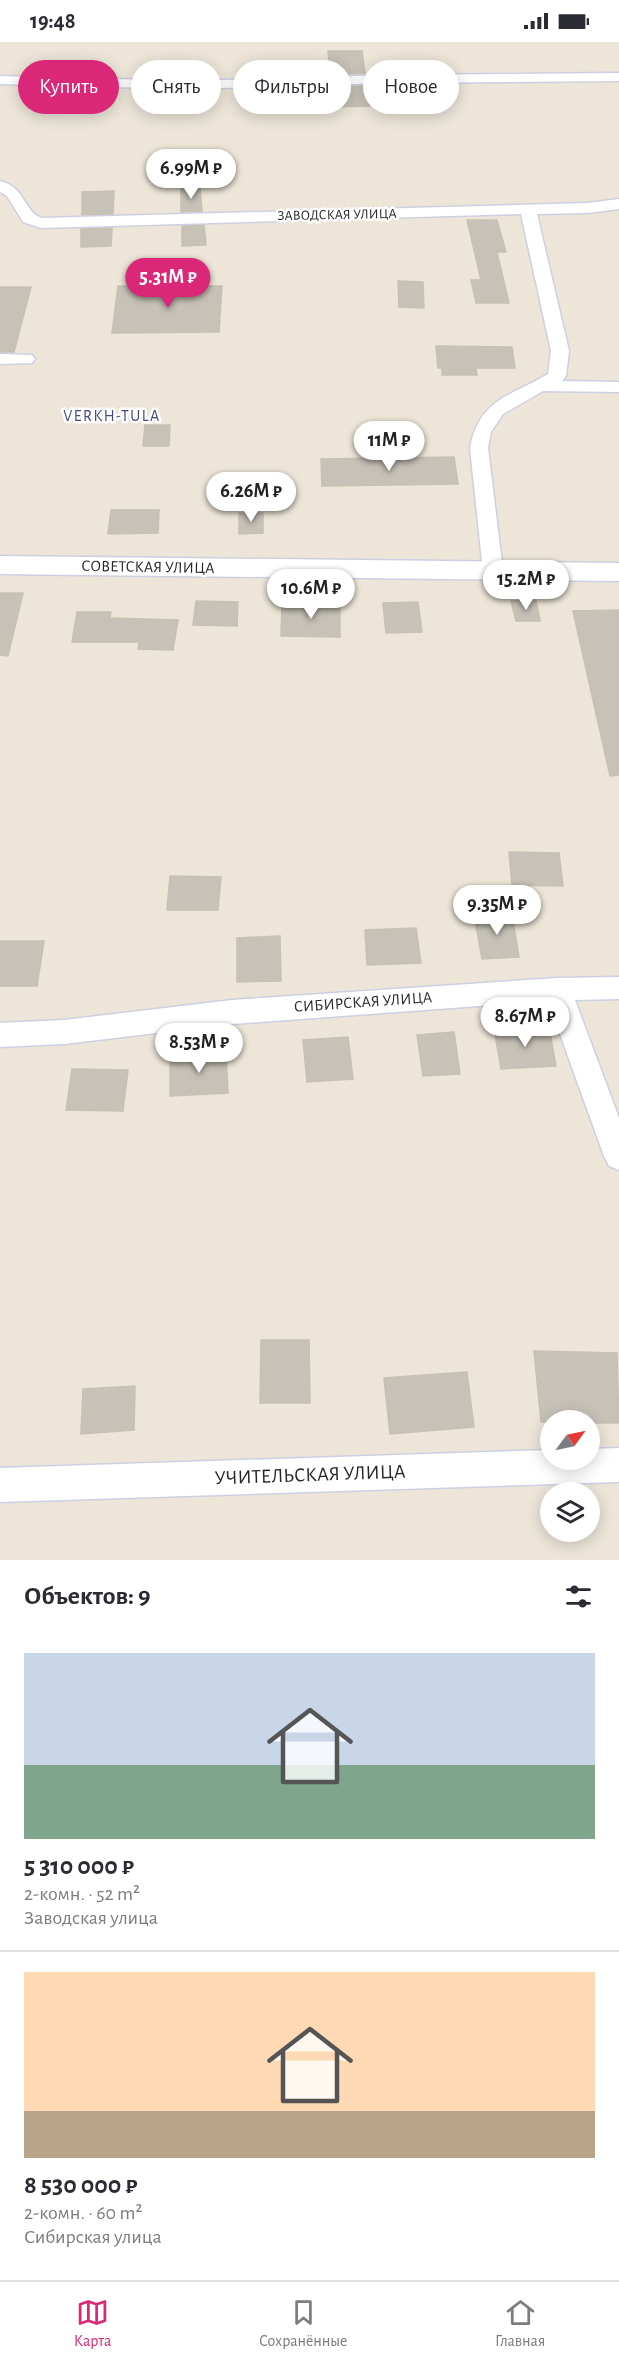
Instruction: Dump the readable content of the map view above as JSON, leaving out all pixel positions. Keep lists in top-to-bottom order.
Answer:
{
  "streets": {
    "main road": ["СОВЕТСКАЯ УЛИЦА"],
    "street": ["ЗАВОДСКАЯ УЛИЦА", "СИБИРСКАЯ УЛИЦА", "УЧИТЕЛЬСКАЯ УЛИЦА"]
  },
  "districts": ["VERKH-TULA"],
  "north": "top right",
  "page": {
    "status": "19:48",
    "chip": [
      "Купить",
      "Снять",
      "Фильтры",
      "Новое"
    ],
    "price": [
      "6.99M ₽",
      "5.31M ₽",
      "11M ₽",
      "6.26M ₽",
      "15.2M ₽",
      "10.6M ₽",
      "9.35M ₽",
      "8.67M ₽",
      "8.53M ₽"
    ],
    "heading": "Объектов: 9",
    "list": [
      {
        "name": "5 310 000 ₽",
        "note": "2-комн. · 52 m² · Заводская улица"
      },
      {
        "name": "8 530 000 ₽",
        "note": "2-комн. · 60 m² · Сибирская улица"
      }
    ],
    "tabs": ["Карта", "Сохранённые", "Главная"]
  }
}
